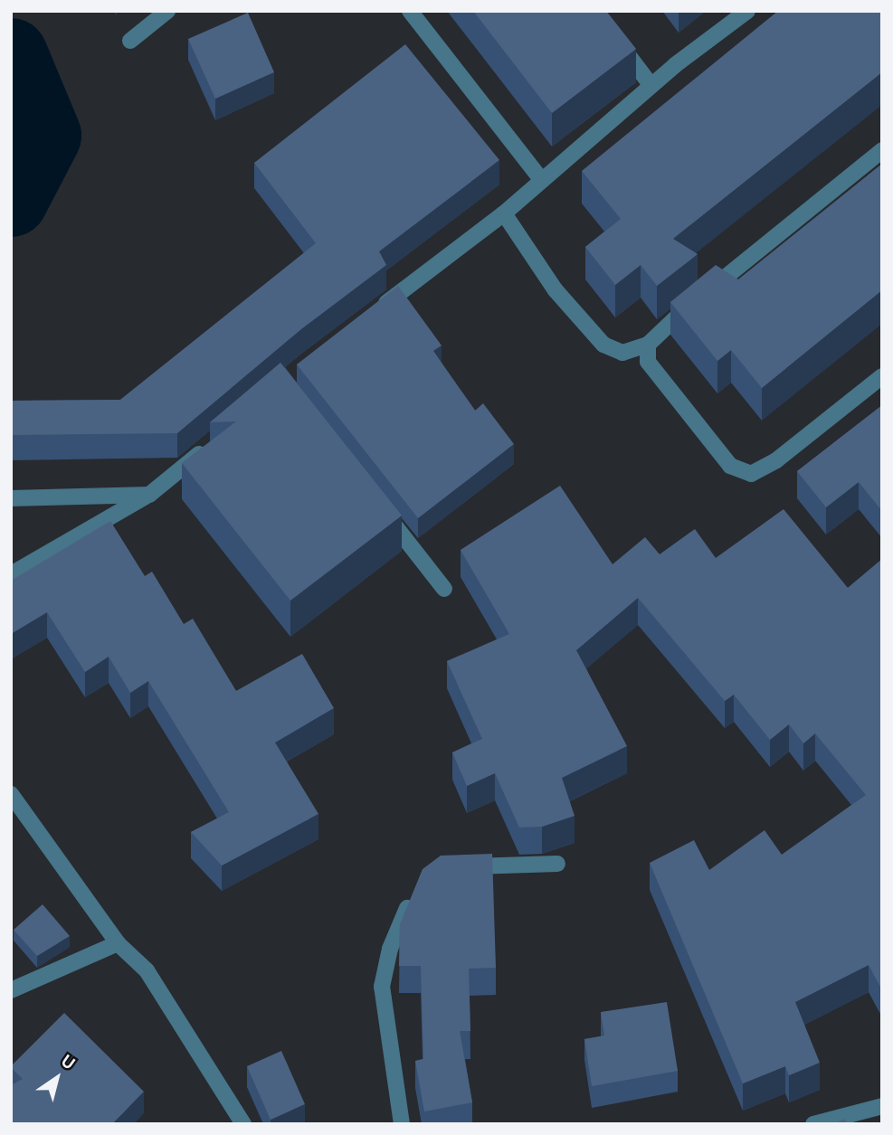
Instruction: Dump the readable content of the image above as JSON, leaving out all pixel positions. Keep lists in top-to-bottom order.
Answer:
{
  "north": "top right"
}
